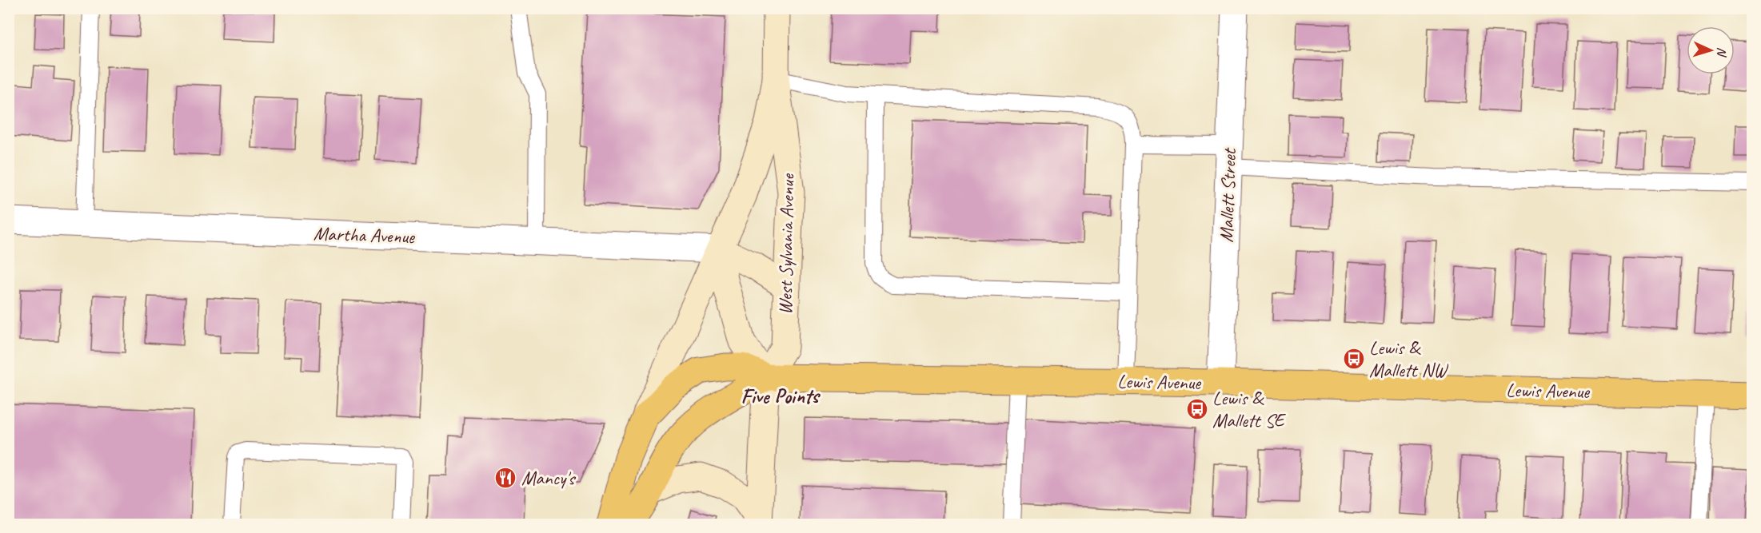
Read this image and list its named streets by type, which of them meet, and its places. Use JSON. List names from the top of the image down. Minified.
{"streets":{"main road":["West Sylvania Avenue","Lewis Avenue"],"street":["Mallett Street","Martha Avenue"]},"crossings":[["Mallett Street","Lewis Avenue"],["Martha Avenue","West Sylvania Avenue"],["West Sylvania Avenue","Lewis Avenue"]],"districts":["Five Points"],"places":{"bus stop":["Lewis & Mallett NW","Lewis & Mallett SE"],"restaurant":["Mancy's"]},"north":"right"}
